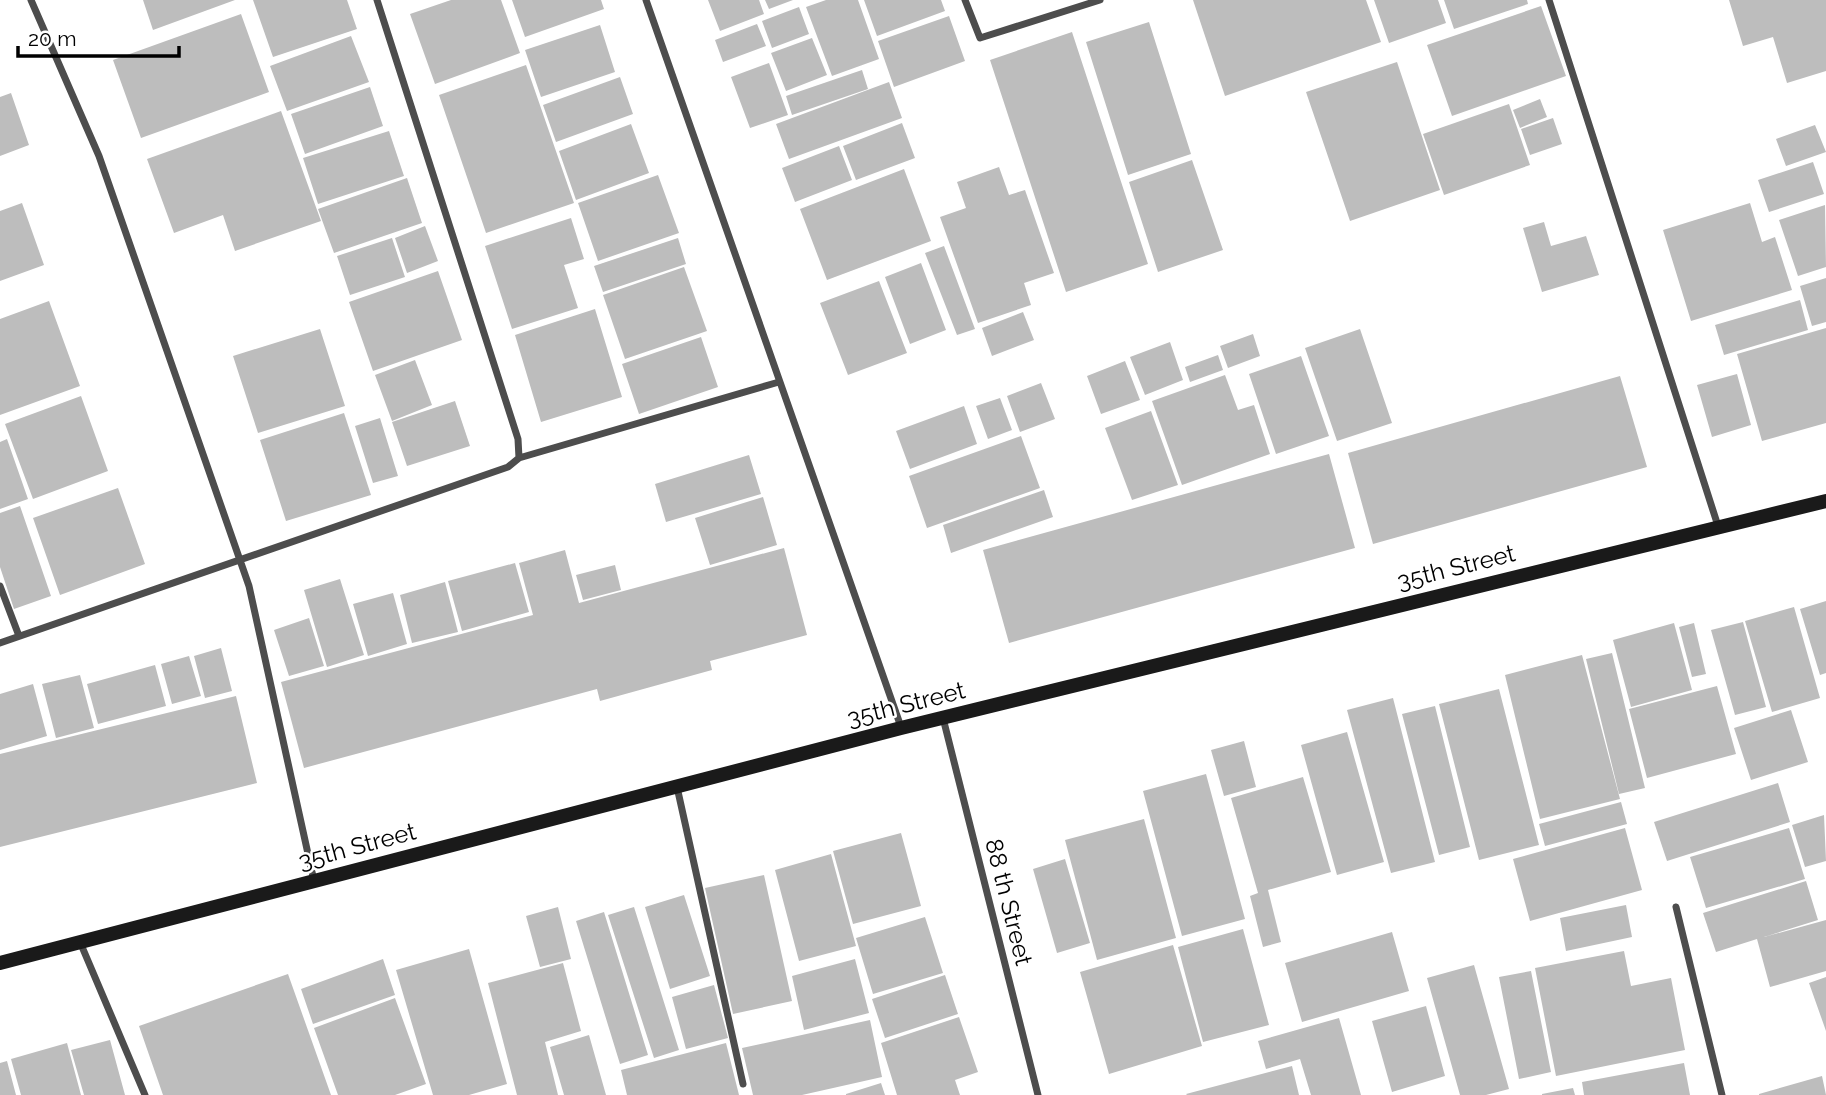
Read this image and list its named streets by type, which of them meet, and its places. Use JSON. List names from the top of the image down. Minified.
{"streets":{"main road":["35th Street"],"street":["88 th Street"]},"crossings":[["35th Street","88 th Street"]],"scale_bar":"20 m"}
